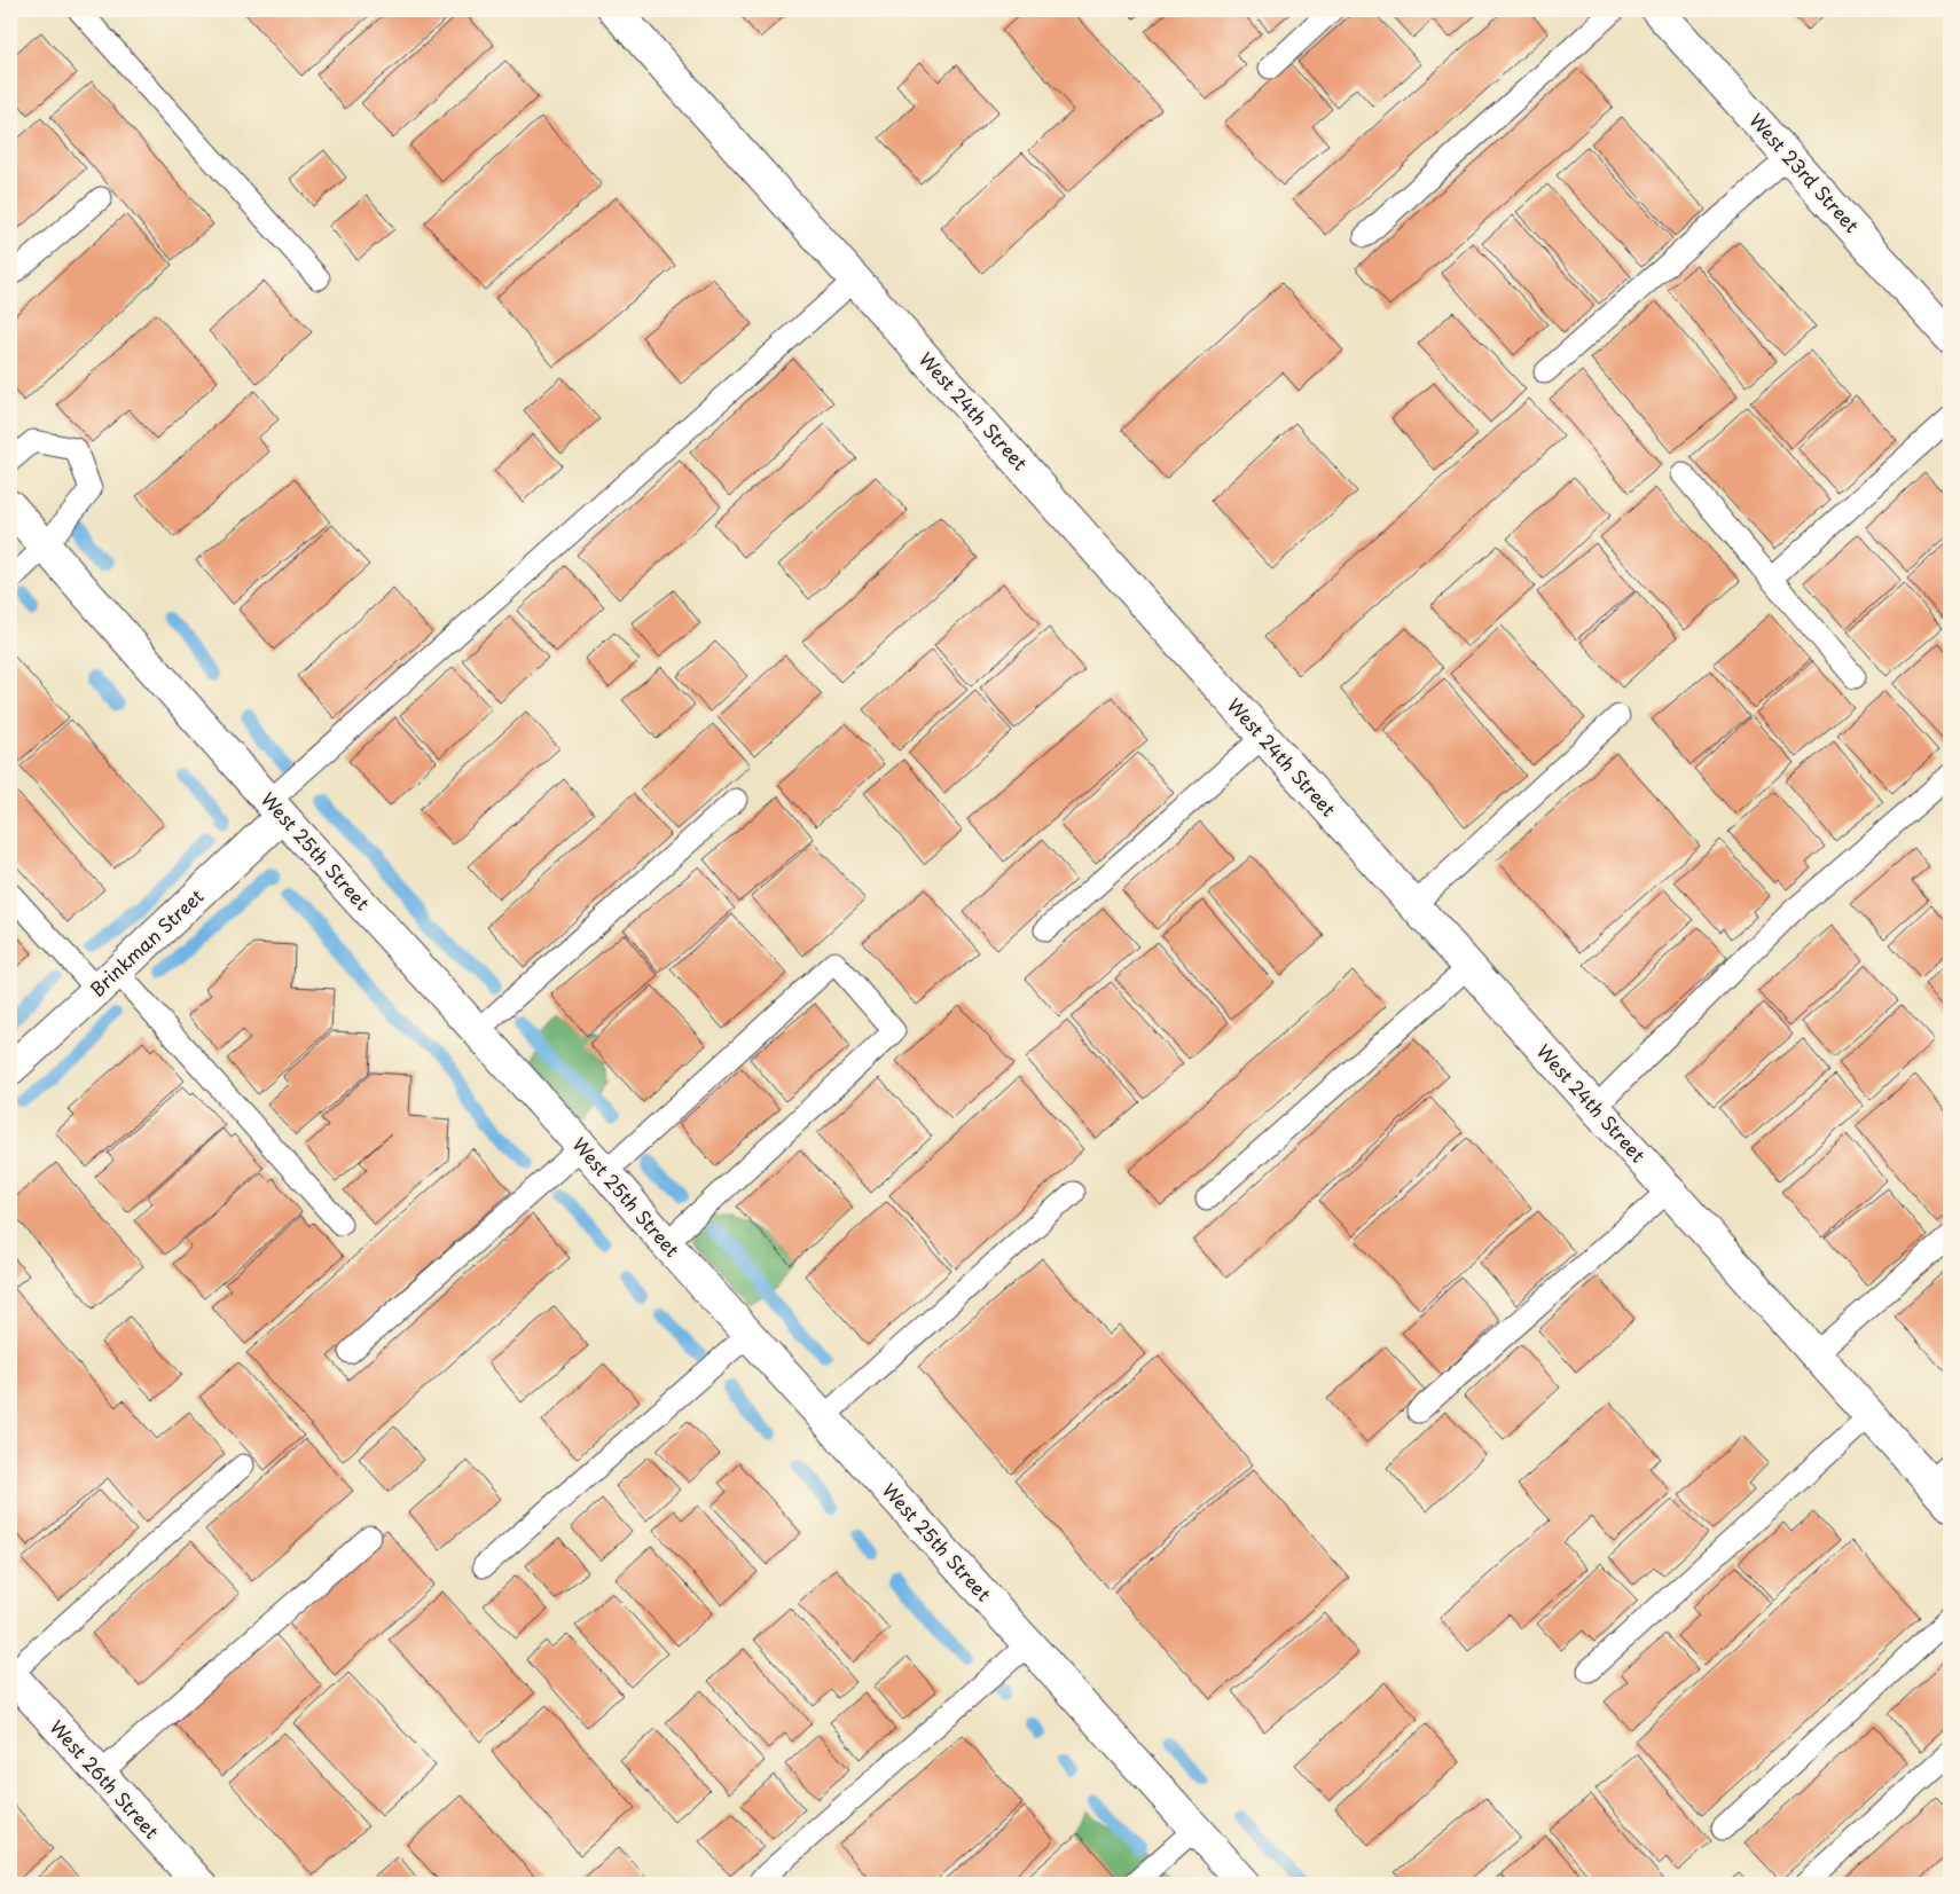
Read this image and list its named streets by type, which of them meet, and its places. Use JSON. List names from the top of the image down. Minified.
{"streets":{"street":["West 23rd Street","West 24th Street","West 25th Street","Brinkman Street","West 26th Street"]},"crossings":[["West 25th Street","Brinkman Street"]]}
